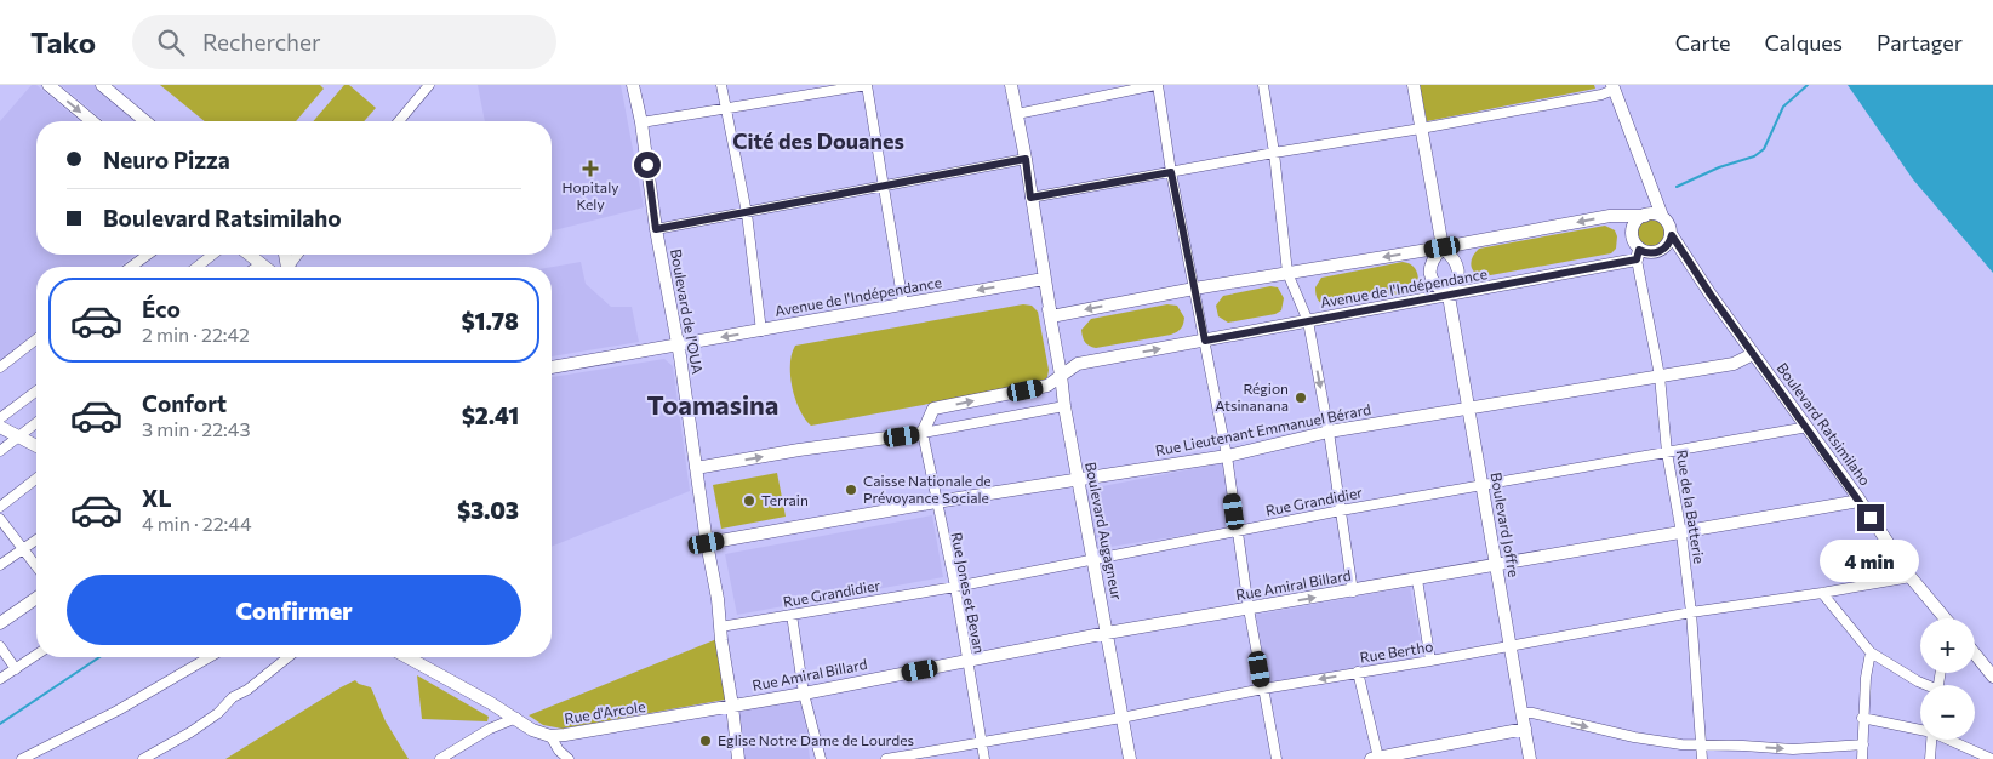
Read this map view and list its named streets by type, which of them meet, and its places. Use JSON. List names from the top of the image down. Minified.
{"streets":{"street":["Avenue de l'Indépendance","Boulevard de l'OUA","Boulevard Ratsimilaho","Rue Lieutenant Emmanuel Bérard","Rue Grandidier","Rue de la Batterie","Boulevard Joffre","Boulevard Augagneur","Rue Amiral Billard","Rue Jones et Bevan","Rue Bertho","Rue d'Arcole"]},"crossings":[["Avenue de l'Indépendance","Boulevard de l'OUA"],["Avenue de l'Indépendance","Boulevard Ratsimilaho"],["Avenue de l'Indépendance","Rue de la Batterie"],["Avenue de l'Indépendance","Boulevard Joffre"],["Avenue de l'Indépendance","Boulevard Augagneur"],["Avenue de l'Indépendance","Rue Jones et Bevan"],["Boulevard de l'OUA","Rue Lieutenant Emmanuel Bérard"],["Boulevard de l'OUA","Rue Grandidier"],["Boulevard de l'OUA","Rue Amiral Billard"],["Boulevard de l'OUA","Rue d'Arcole"],["Boulevard Ratsimilaho","Rue Lieutenant Emmanuel Bérard"],["Boulevard Ratsimilaho","Rue Grandidier"],["Boulevard Ratsimilaho","Rue de la Batterie"],["Boulevard Ratsimilaho","Rue Amiral Billard"],["Boulevard Ratsimilaho","Rue Bertho"],["Rue Lieutenant Emmanuel Bérard","Rue de la Batterie"],["Rue Lieutenant Emmanuel Bérard","Boulevard Joffre"],["Rue Lieutenant Emmanuel Bérard","Boulevard Augagneur"],["Rue Lieutenant Emmanuel Bérard","Rue Jones et Bevan"],["Rue Grandidier","Rue de la Batterie"],["Rue Grandidier","Boulevard Joffre"],["Rue Grandidier","Boulevard Augagneur"],["Rue Grandidier","Rue Jones et Bevan"],["Rue de la Batterie","Rue Amiral Billard"],["Rue de la Batterie","Rue Bertho"],["Boulevard Joffre","Rue Amiral Billard"],["Boulevard Joffre","Rue Bertho"],["Boulevard Augagneur","Rue Amiral Billard"],["Boulevard Augagneur","Rue Bertho"],["Rue Amiral Billard","Rue Jones et Bevan"],["Rue Amiral Billard","Rue d'Arcole"],["Rue Jones et Bevan","Rue Bertho"]],"districts":["Cité des Douanes","Toamasina"],"places":{"health":["Hopitaly Kely"],"other":["Région Atsinanana","Caisse Nationale de Prévoyance Sociale","Terrain","Eglise Notre Dame de Lourdes"]},"page":{"header":"Tako","search":"Rechercher","nav":["Carte","Calques","Partager"],"banner":["Neuro Pizza","Boulevard Ratsimilaho"],"list":[{"name":"Éco","note":"2 min · 22:42","value":"$1.78"},{"name":"Confort","note":"3 min · 22:43","value":"$2.41"},{"name":"XL","note":"4 min · 22:44","value":"$3.03"}],"bubble":"4 min","buttons":"Confirmer","map_buttons":["+","−"]}}
